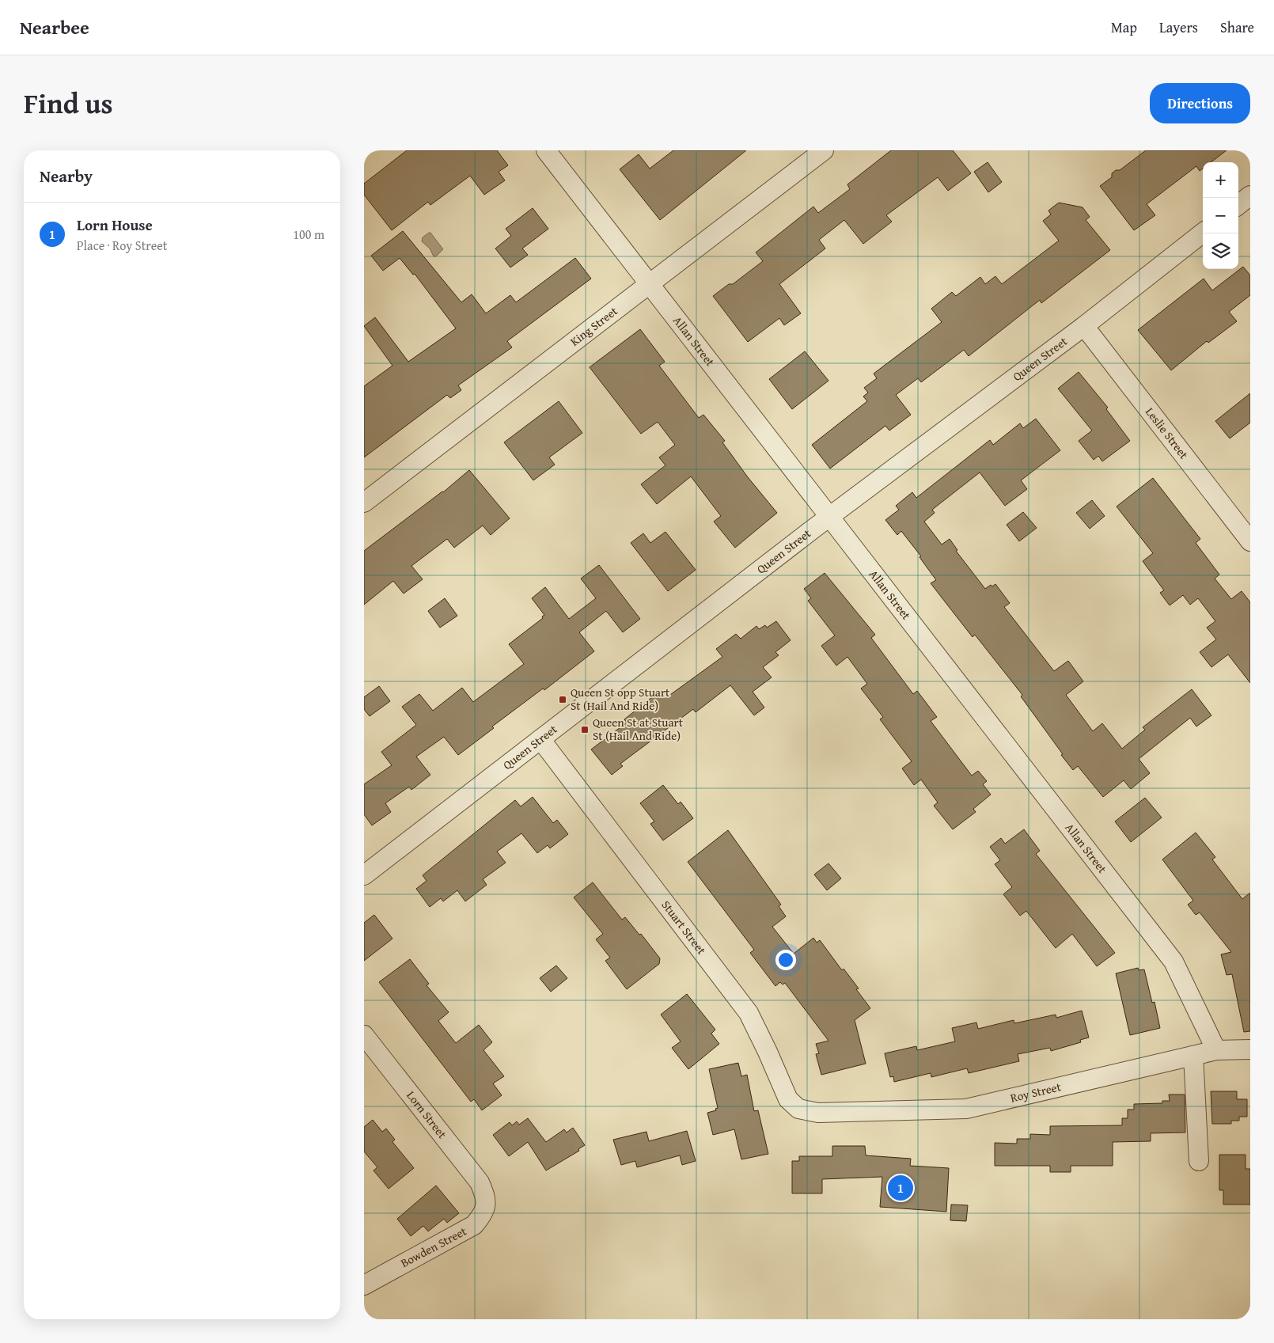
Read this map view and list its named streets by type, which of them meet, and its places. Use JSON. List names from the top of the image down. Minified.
{"streets":{"street":["King Street","Allan Street","Queen Street","Leslie Street","Stuart Street","Roy Street","Lorn Street","Bowden Street"]},"crossings":[["King Street","Allan Street"],["Allan Street","Queen Street"],["Allan Street","Roy Street"],["Queen Street","Leslie Street"],["Queen Street","Stuart Street"],["Stuart Street","Roy Street"],["Lorn Street","Bowden Street"]],"places":{"transit":["Queen St opp Stuart St (Hail And Ride)","Queen St at Stuart St (Hail And Ride)"]},"page":{"header":"Nearbee","nav":["Map","Layers","Share"],"title":"Find us","buttons":"Directions","heading":"Nearby","map_buttons":["+","−"],"list":[{"mark":"1","name":"Lorn House","note":"Place · Roy Street","value":"100 m"}],"pins":"1"}}
